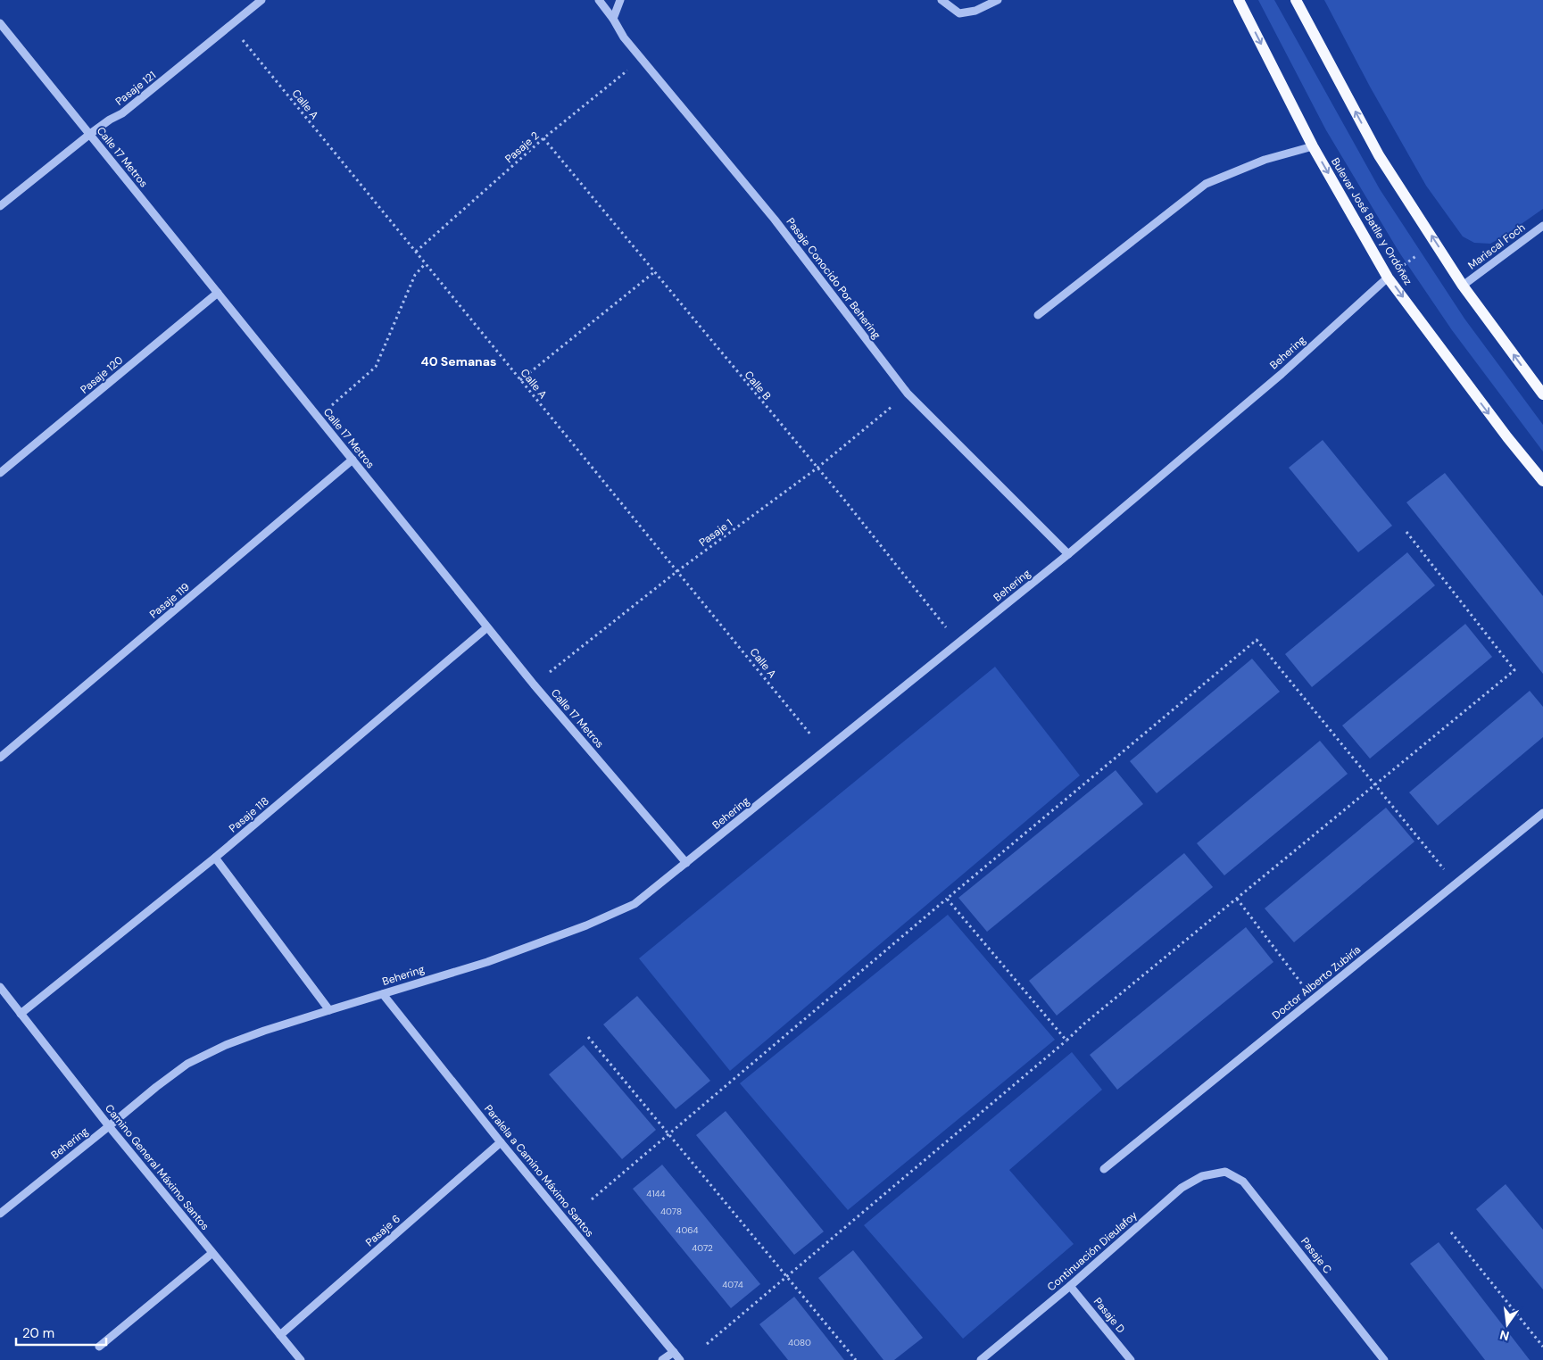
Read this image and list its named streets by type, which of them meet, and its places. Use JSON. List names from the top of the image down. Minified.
{"streets":{"main road":["Bulevar José Batlle y Ordóñez"],"street":["Pasaje 121","Calle 17 Metros","Mariscal Foch","Pasaje Conocido Por Behering","Behering","Pasaje 120","Pasaje 119","Pasaje 118","Doctor Alberto Zubiría","Camino General Máximo Santos","Paralela a Camino Máximo Santos","Pasaje 6","Continuación Dieulafoy","Pasaje C","Pasaje D"],"path":["Calle A","Pasaje 2","Calle B","Pasaje 1"]},"crossings":[["Pasaje 121","Calle A"],["Pasaje 121","Calle 17 Metros"],["Calle A","Pasaje 2"],["Calle A","Behering"],["Calle A","Pasaje 1"],["Pasaje 2","Pasaje Conocido Por Behering"],["Pasaje 2","Calle B"],["Calle 17 Metros","Behering"],["Calle 17 Metros","Pasaje 120"],["Calle 17 Metros","Pasaje 1"],["Calle 17 Metros","Pasaje 119"],["Calle 17 Metros","Pasaje 118"],["Bulevar José Batlle y Ordóñez","Behering"],["Pasaje Conocido Por Behering","Behering"],["Pasaje Conocido Por Behering","Pasaje 1"],["Behering","Calle B"],["Behering","Camino General Máximo Santos"],["Behering","Paralela a Camino Máximo Santos"],["Calle B","Pasaje 1"],["Pasaje 118","Camino General Máximo Santos"],["Camino General Máximo Santos","Pasaje 6"],["Paralela a Camino Máximo Santos","Pasaje 6"],["Continuación Dieulafoy","Pasaje C"],["Continuación Dieulafoy","Pasaje D"]],"districts":["40 Semanas"],"house_numbers":["4144","4078","4064","4072","4074","4080"],"scale_bar":"20 m","north":"bottom"}
